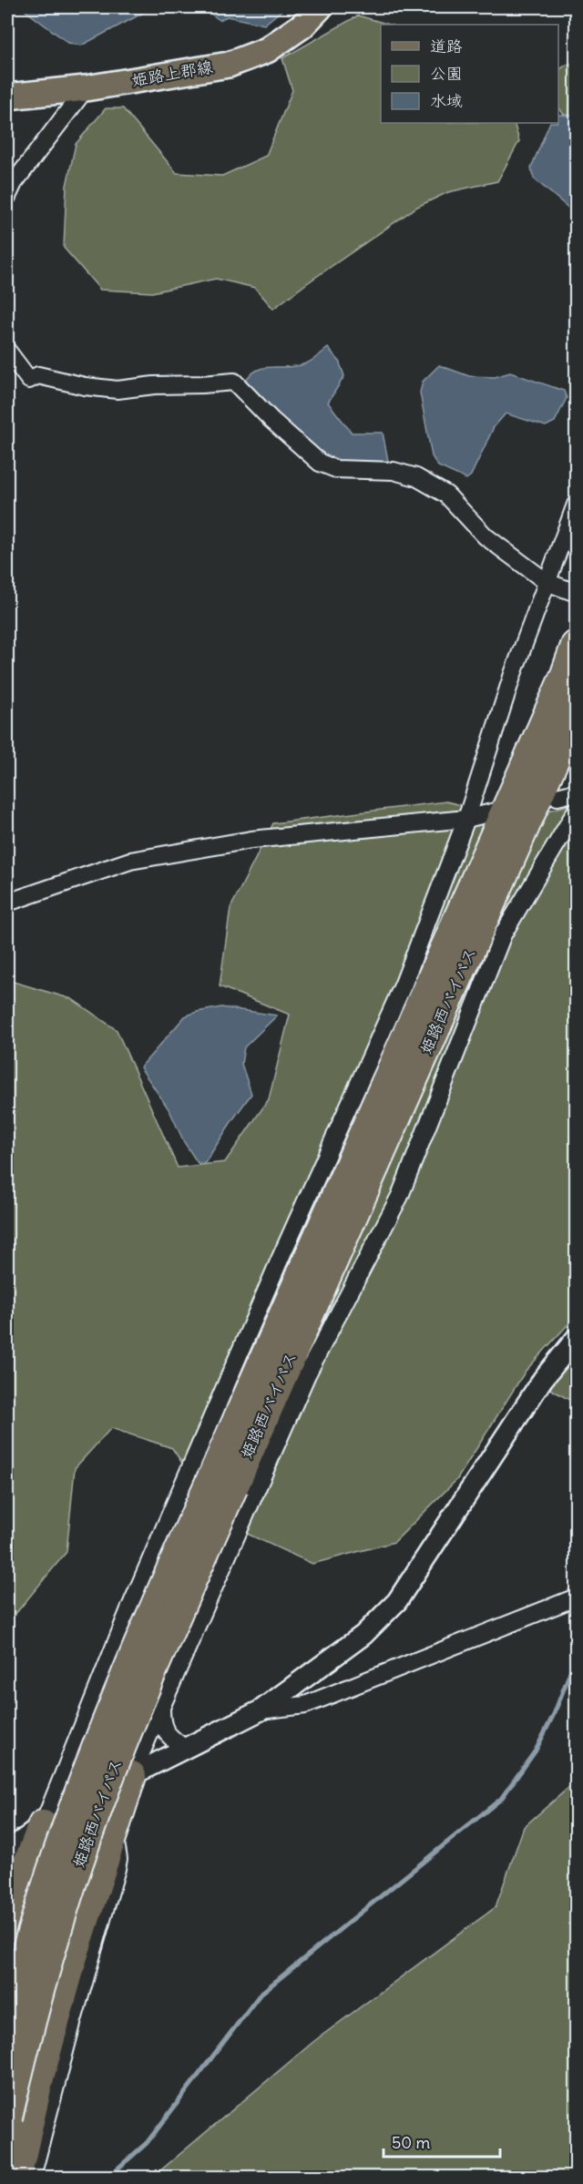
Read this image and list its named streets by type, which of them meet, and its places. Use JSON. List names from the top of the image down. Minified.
{"streets":{"highway":["姫路西バイパス"],"main road":["姫路上郡線"]},"legend":["道路","公園","水域"],"scale_bar":"50 m"}
